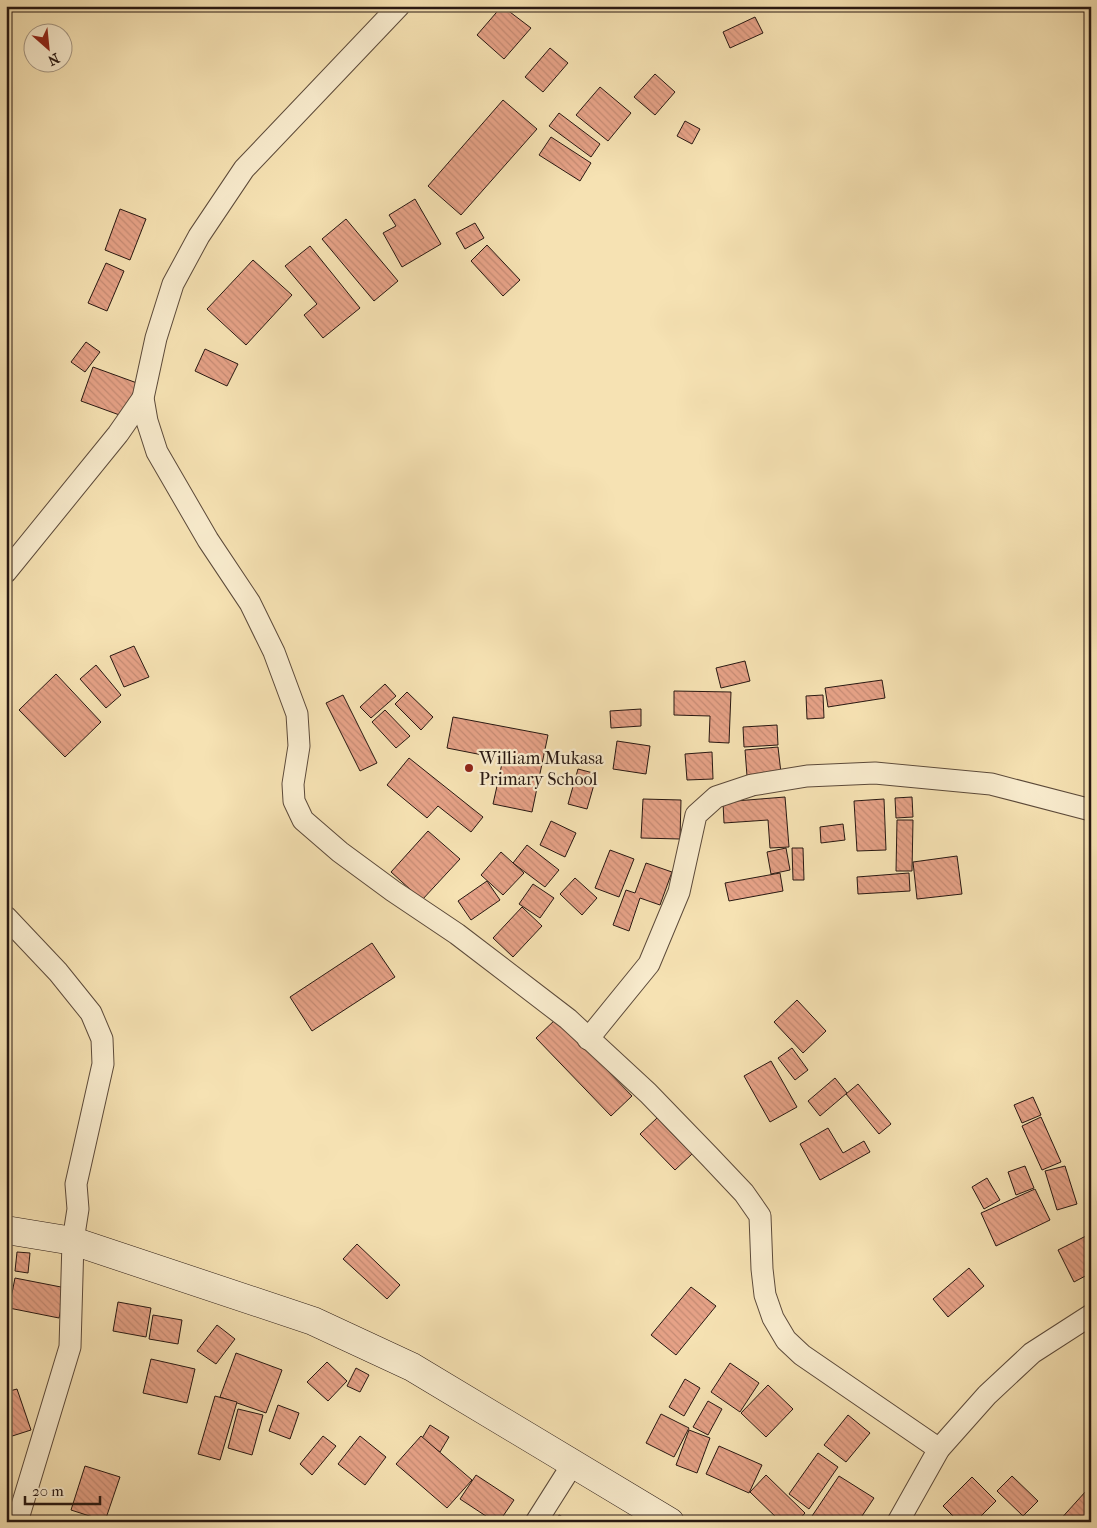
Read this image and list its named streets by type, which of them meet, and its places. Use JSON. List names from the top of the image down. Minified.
{"places":["William Mukasa Primary School"],"scale_bar":"20 m","north":"bottom right"}
